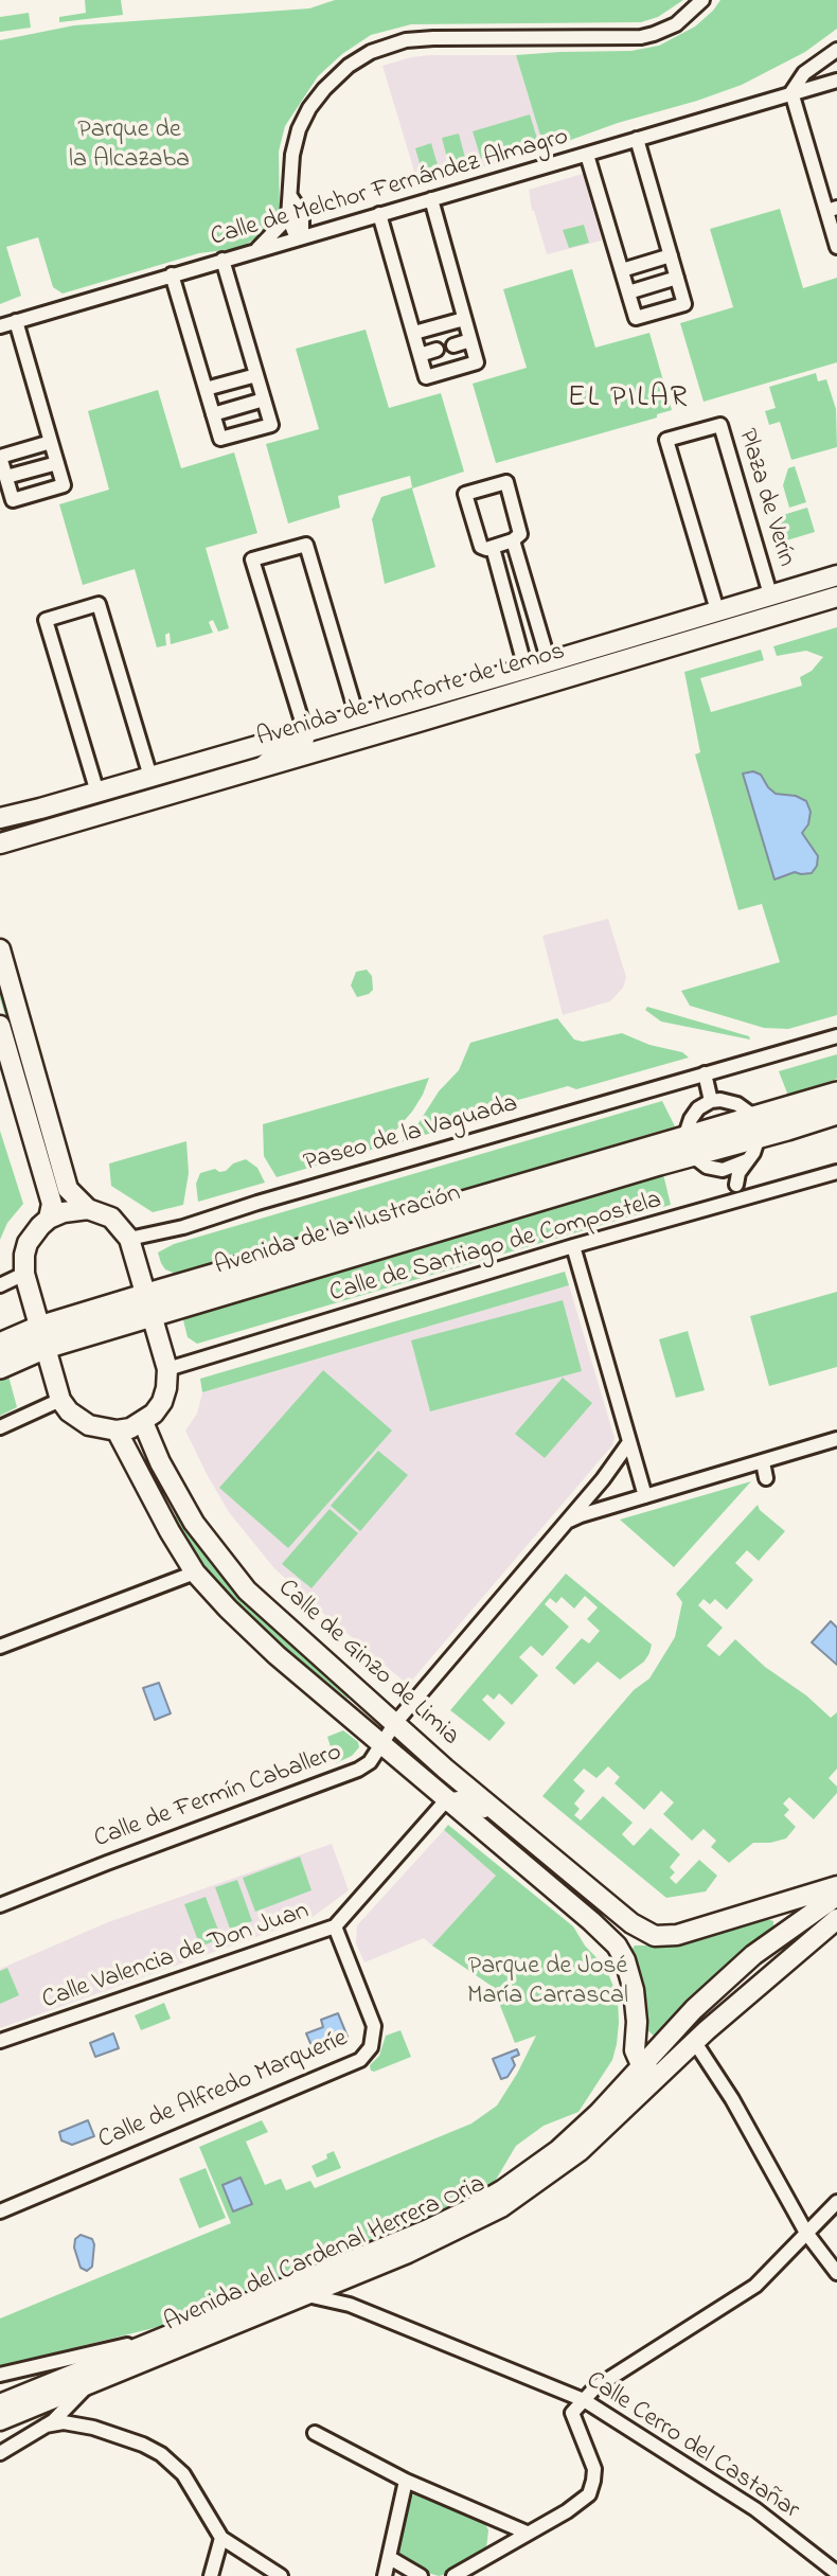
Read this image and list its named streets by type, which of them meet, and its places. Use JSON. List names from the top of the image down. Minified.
{"streets":{"highway":["Avenida de la Ilustración"],"main road":["Avenida de Monforte de Lemos","Calle de Ginzo de Limia","Avenida del Cardenal Herrera Oria"],"street":["Calle de Melchor Fernández Almagro","Plaza de Verín","Paseo de la Vaguada","Calle de Santiago de Compostela","Calle de Fermín Caballero","Calle Valencia de Don Juan","Calle de Alfredo Marqueríe","Calle Cerro del Castañar"]},"crossings":[["Plaza de Verín","Avenida de Monforte de Lemos"],["Paseo de la Vaguada","Avenida de la Ilustración"],["Avenida de la Ilustración","Calle de Santiago de Compostela"],["Avenida de la Ilustración","Calle de Ginzo de Limia"],["Calle de Santiago de Compostela","Calle de Ginzo de Limia"],["Calle de Ginzo de Limia","Calle de Fermín Caballero"],["Calle de Ginzo de Limia","Calle Valencia de Don Juan"],["Calle de Ginzo de Limia","Avenida del Cardenal Herrera Oria"],["Calle Valencia de Don Juan","Calle de Alfredo Marqueríe"],["Avenida del Cardenal Herrera Oria","Calle Cerro del Castañar"]],"districts":["EL PILAR"],"parks":["Parque de la Alcazaba","Parque de José María Carrascal"]}
